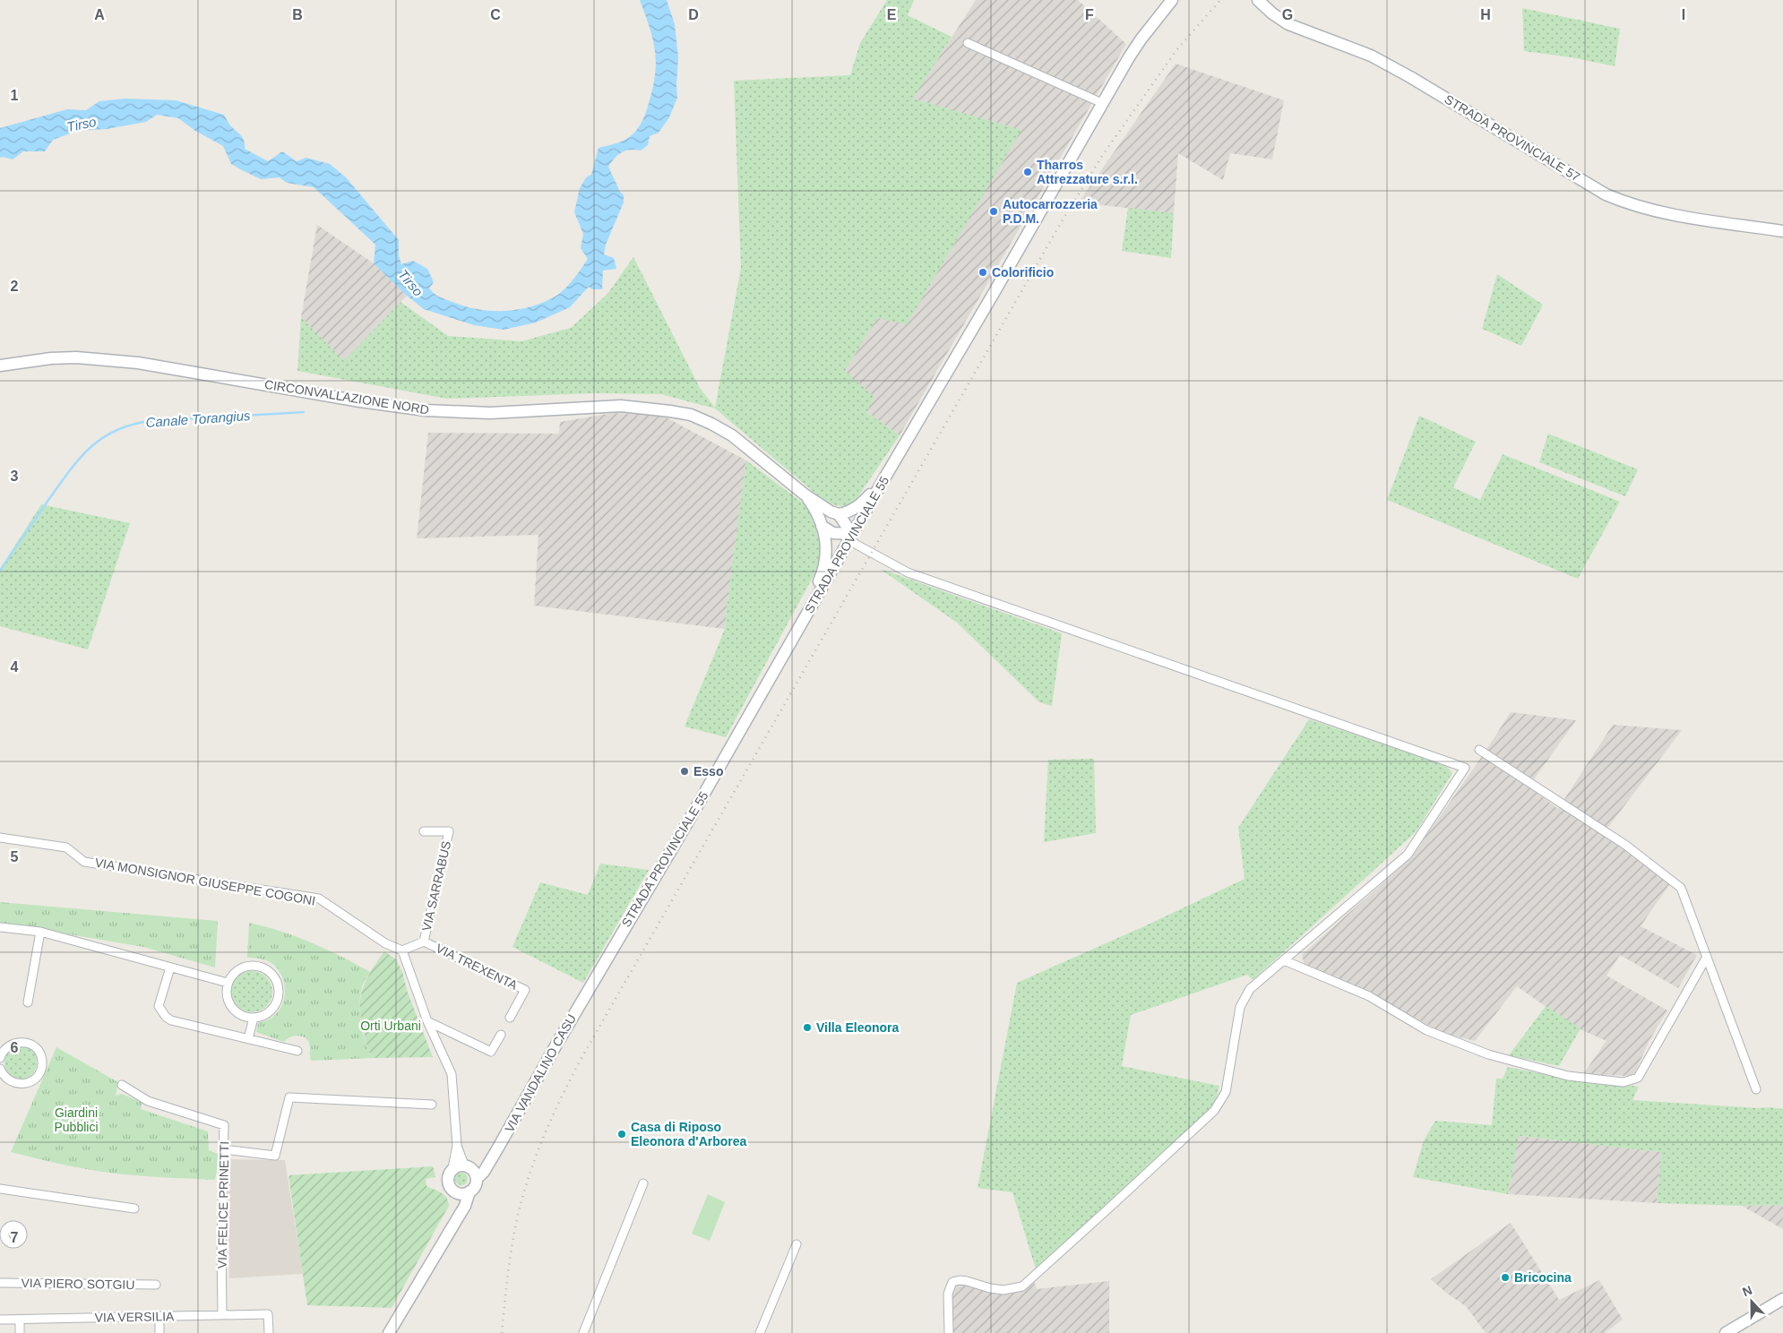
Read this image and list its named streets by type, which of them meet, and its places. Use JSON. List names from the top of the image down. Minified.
{"streets":{"main road":["STRADA PROVINCIALE 57","CIRCONVALLAZIONE NORD","STRADA PROVINCIALE 55","VIA VANDALINO CASU"],"street":["VIA MONSIGNOR GIUSEPPE COGONI","VIA SARRABUS","VIA TREXENTA","VIA FELICE PRINETTI","VIA PIERO SOTGIU","VIA VERSILIA"]},"crossings":[["CIRCONVALLAZIONE NORD","STRADA PROVINCIALE 55"],["STRADA PROVINCIALE 55","VIA VANDALINO CASU"],["VIA MONSIGNOR GIUSEPPE COGONI","VIA SARRABUS"],["VIA SARRABUS","VIA TREXENTA"],["VIA FELICE PRINETTI","VIA VERSILIA"]],"water":["Tirso","Canale Torangius"],"parks":["Orti Urbani","Giardini Pubblici"],"places":["Tharros Attrezzature s.r.l.","Autocarrozzeria P.D.M.","Colorificio","Esso","Villa Eleonora","Casa di Riposo Eleonora d'Arborea","Bricocina"],"north":"top","grid":{"columns":["A","B","C","D","E","F","G","H","I"],"rows":["1","2","3","4","5","6","7"]}}
